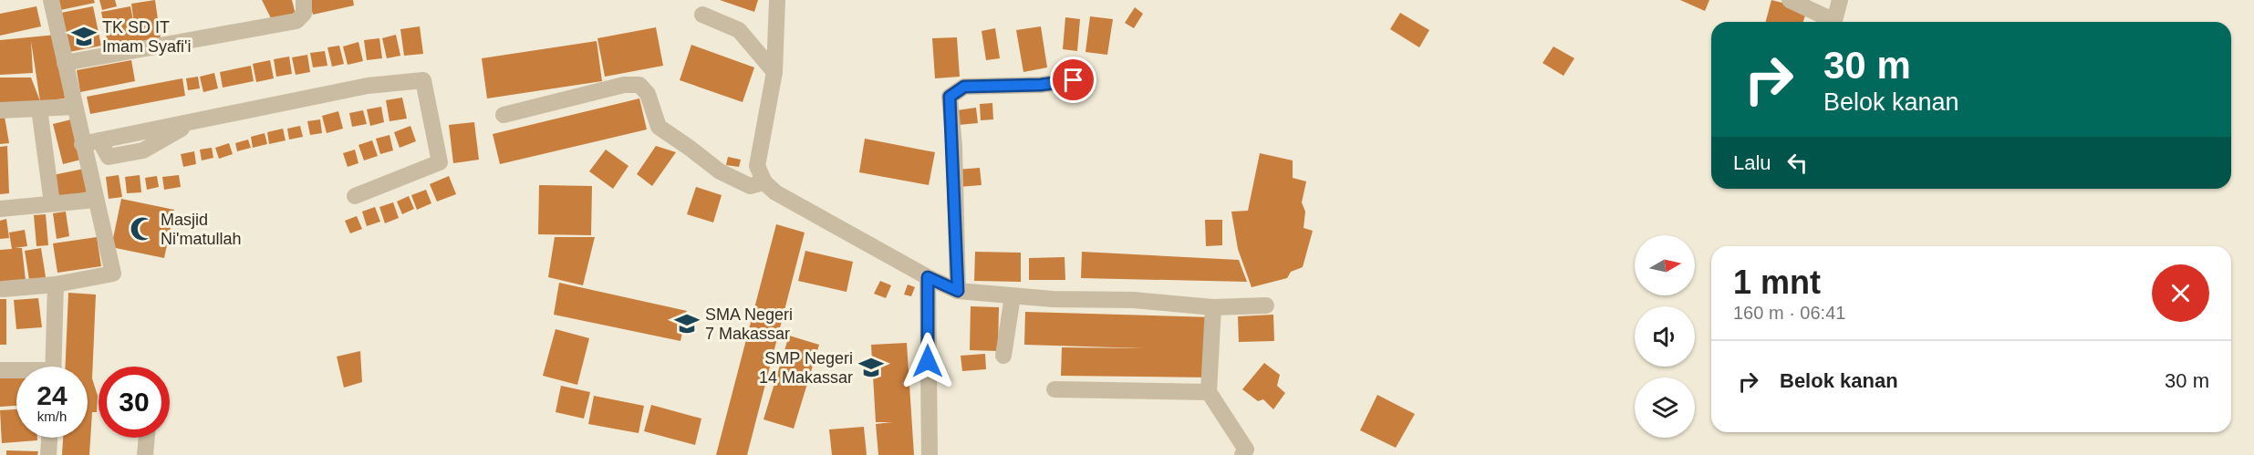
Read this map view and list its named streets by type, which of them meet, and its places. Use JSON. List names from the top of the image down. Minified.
{"places":{"school or university":["TK SD IT Imam Syafi'i","SMA Negeri 7 Makassar","SMP Negeri 14 Makassar"],"mosque":["Masjid Ni'matullah"]},"north":"right","page":{"turn":["30 m","Belok kanan"],"then":"Lalu","heading":["1 mnt","160 m · 06:41"],"list":[{"name":"Belok kanan","value":"30 m"}],"speed":"24 km/h","limit":"30"}}
